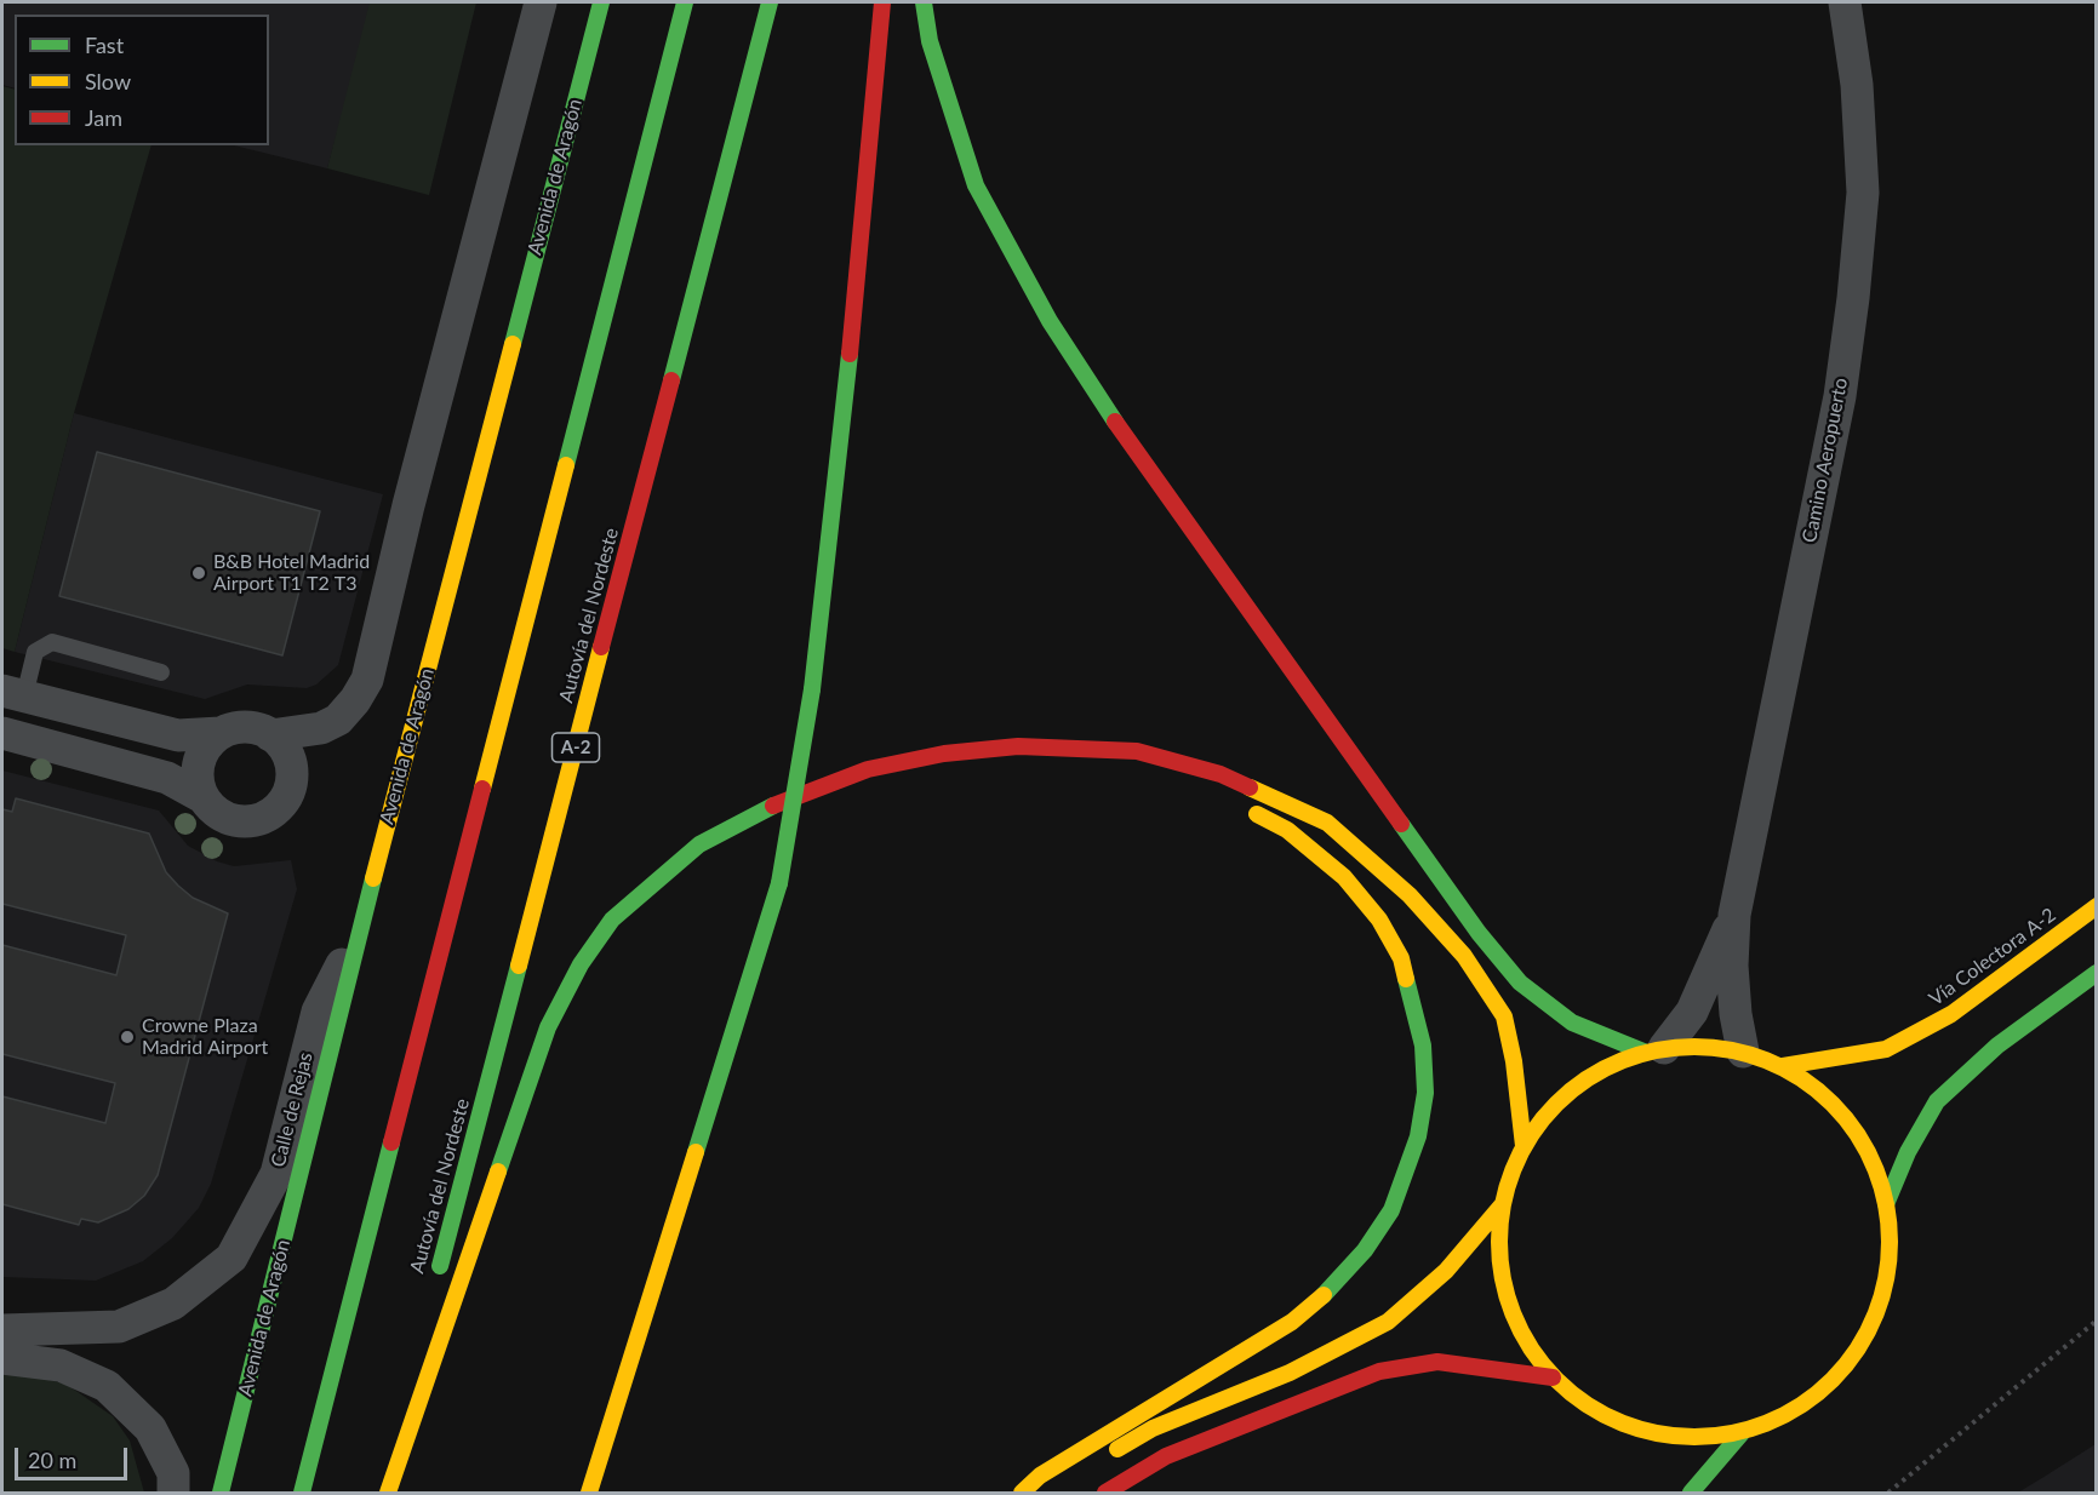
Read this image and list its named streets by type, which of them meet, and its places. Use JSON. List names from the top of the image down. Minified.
{"streets":{"main road":["Avenida de Aragón","Autovía del Nordeste","A-2","Vía Colectora A-2"],"street":["Camino Aeropuerto","Calle de Rejas"]},"crossings":[["Avenida de Aragón","Calle de Rejas"]],"places":["B&B Hotel Madrid Airport T1 T2 T3","Crowne Plaza Madrid Airport"],"legend":["Fast","Slow","Jam"],"scale_bar":"20 m"}
